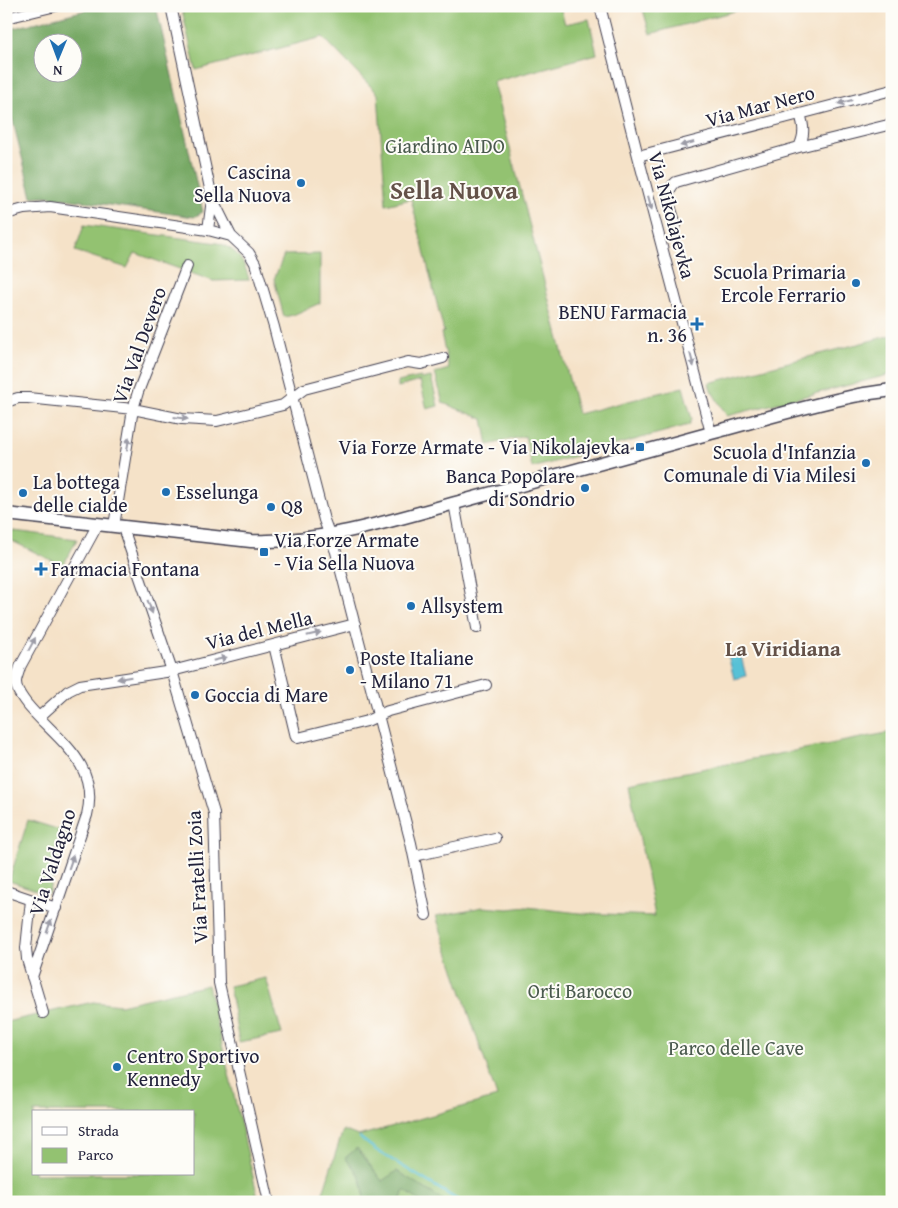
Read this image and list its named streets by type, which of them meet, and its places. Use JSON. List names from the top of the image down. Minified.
{"streets":{"street":["Via Mar Nero","Via Nikolajevka","Via Val Devero","Via del Mella","Via Valdagno","Via Fratelli Zoia"]},"crossings":[["Via Mar Nero","Via Nikolajevka"],["Via Val Devero","Via Fratelli Zoia"],["Via del Mella","Via Valdagno"],["Via del Mella","Via Fratelli Zoia"]],"one_way":["Via Nikolajevka","Via Val Devero","Via Valdagno"],"districts":["Sella Nuova","La Viridiana"],"parks":["Giardino AIDO","Orti Barocco","Parco delle Cave"],"places":{"other":["Cascina Sella Nuova","Scuola Primaria Ercole Ferrario","Scuola d'Infanzia Comunale di Via Milesi","Banca Popolare di Sondrio","Esselunga","La bottega delle cialde","Q8","Allsystem","Poste Italiane - Milano 71","Goccia di Mare","Centro Sportivo Kennedy"],"health":["BENU Farmacia n. 36","Farmacia Fontana"],"transit":["Via Forze Armate - Via Nikolajevka","Via Forze Armate - Via Sella Nuova"]},"legend":["Strada","Parco"],"north":"bottom"}
